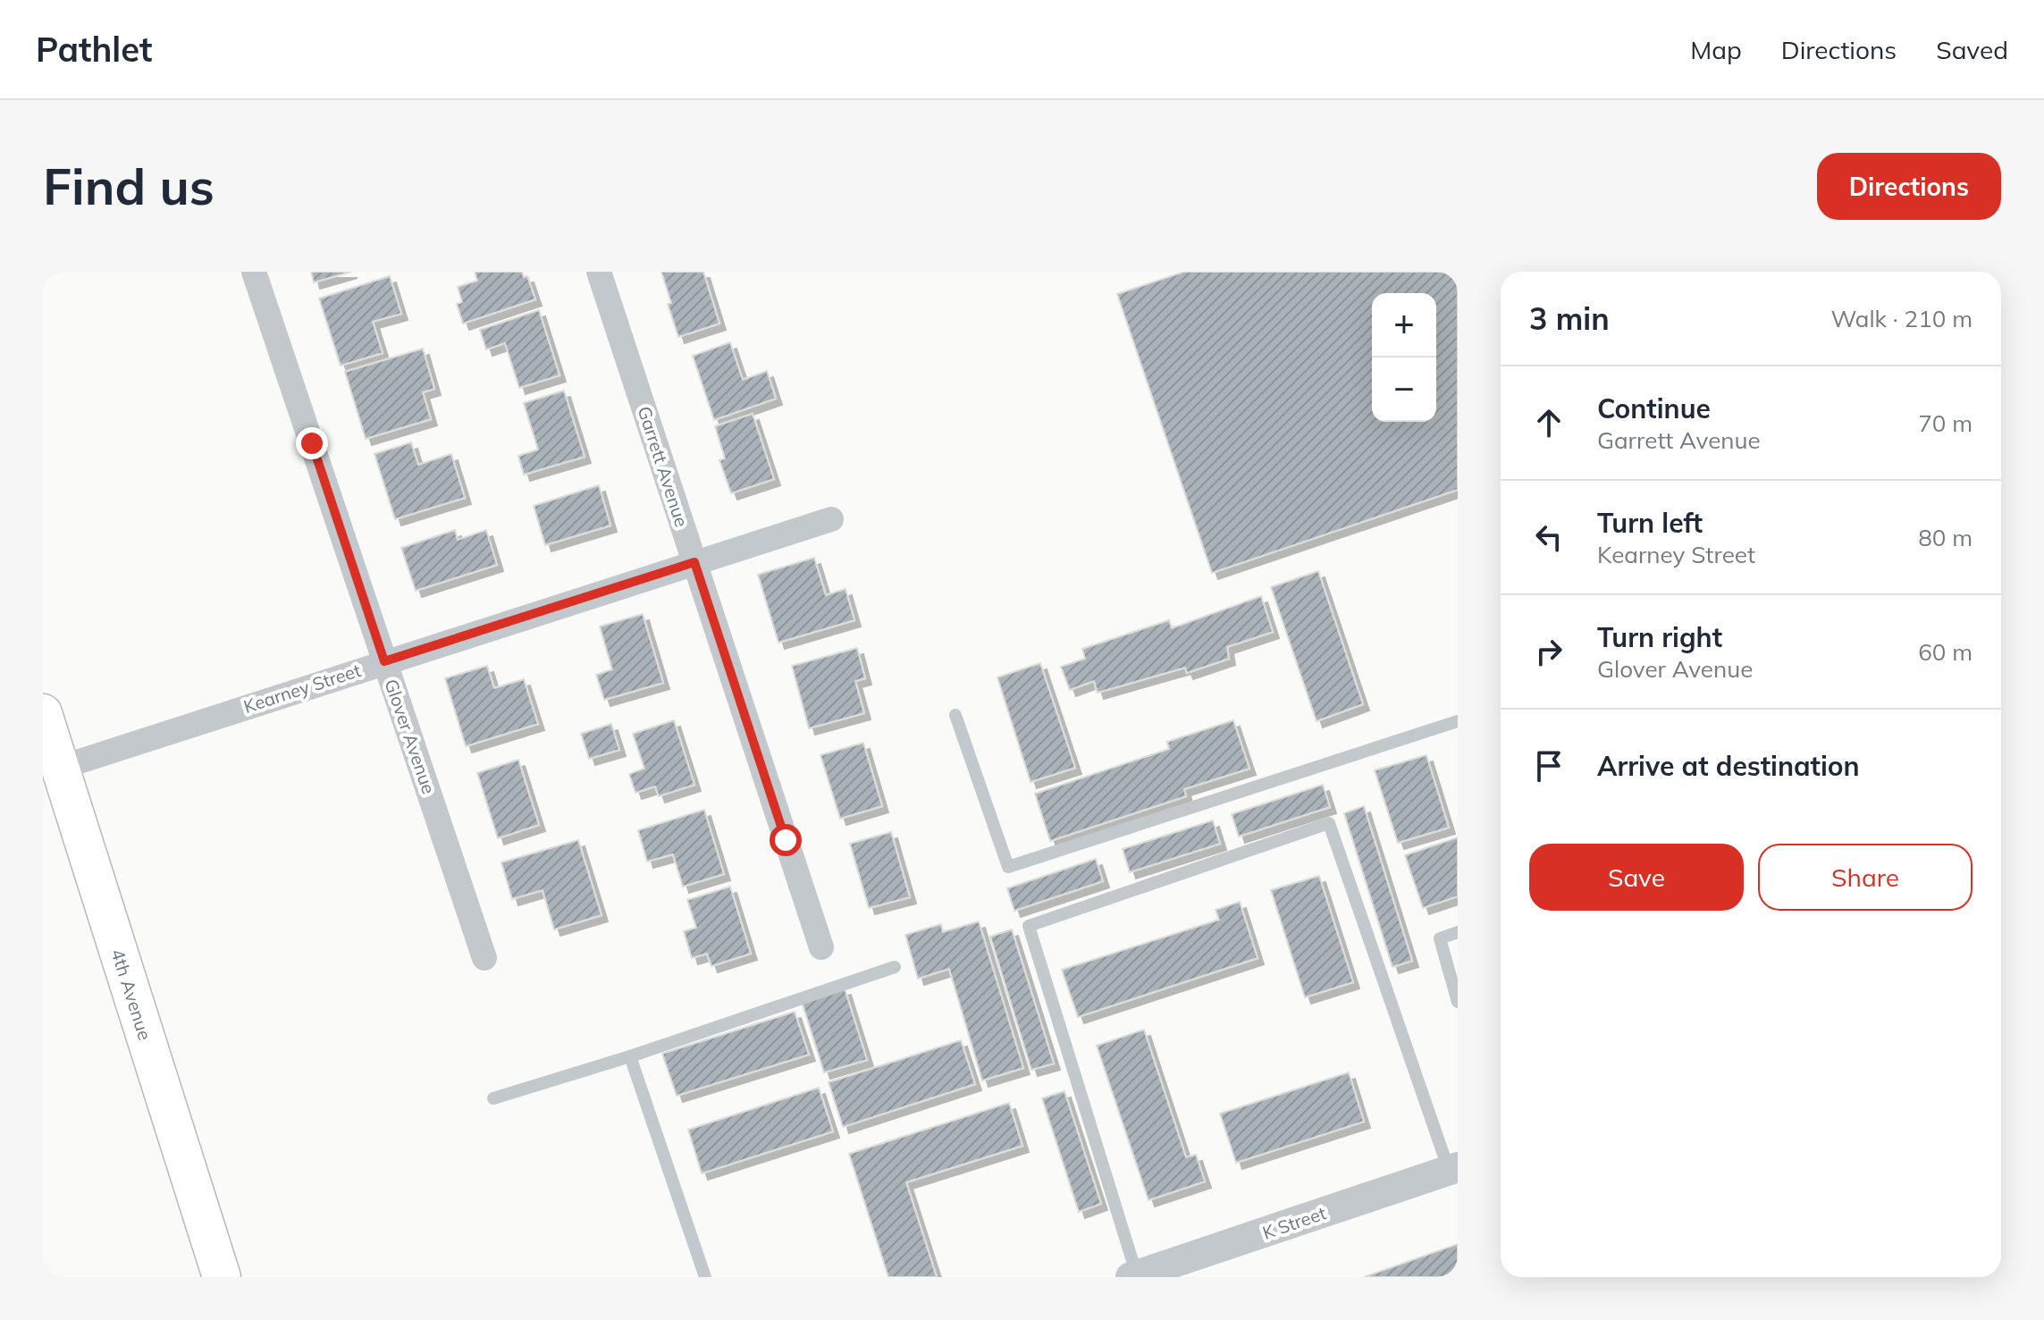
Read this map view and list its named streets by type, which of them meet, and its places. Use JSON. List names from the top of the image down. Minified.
{"streets":{"main road":["4th Avenue"],"street":["Garrett Avenue","Kearney Street","Glover Avenue","K Street"]},"crossings":[["Garrett Avenue","Kearney Street"],["Kearney Street","Glover Avenue"],["Kearney Street","4th Avenue"]],"page":{"header":"Pathlet","nav":["Map","Directions","Saved"],"buttons":["Directions",["Save","Share"]],"title":"Find us","heading":["3 min","Walk · 210 m"],"map_buttons":["+","−"],"list":[["Continue","Garrett Avenue","70 m"],["Turn left","Kearney Street","80 m"],["Turn right","Glover Avenue","60 m"],"Arrive at destination"]}}
